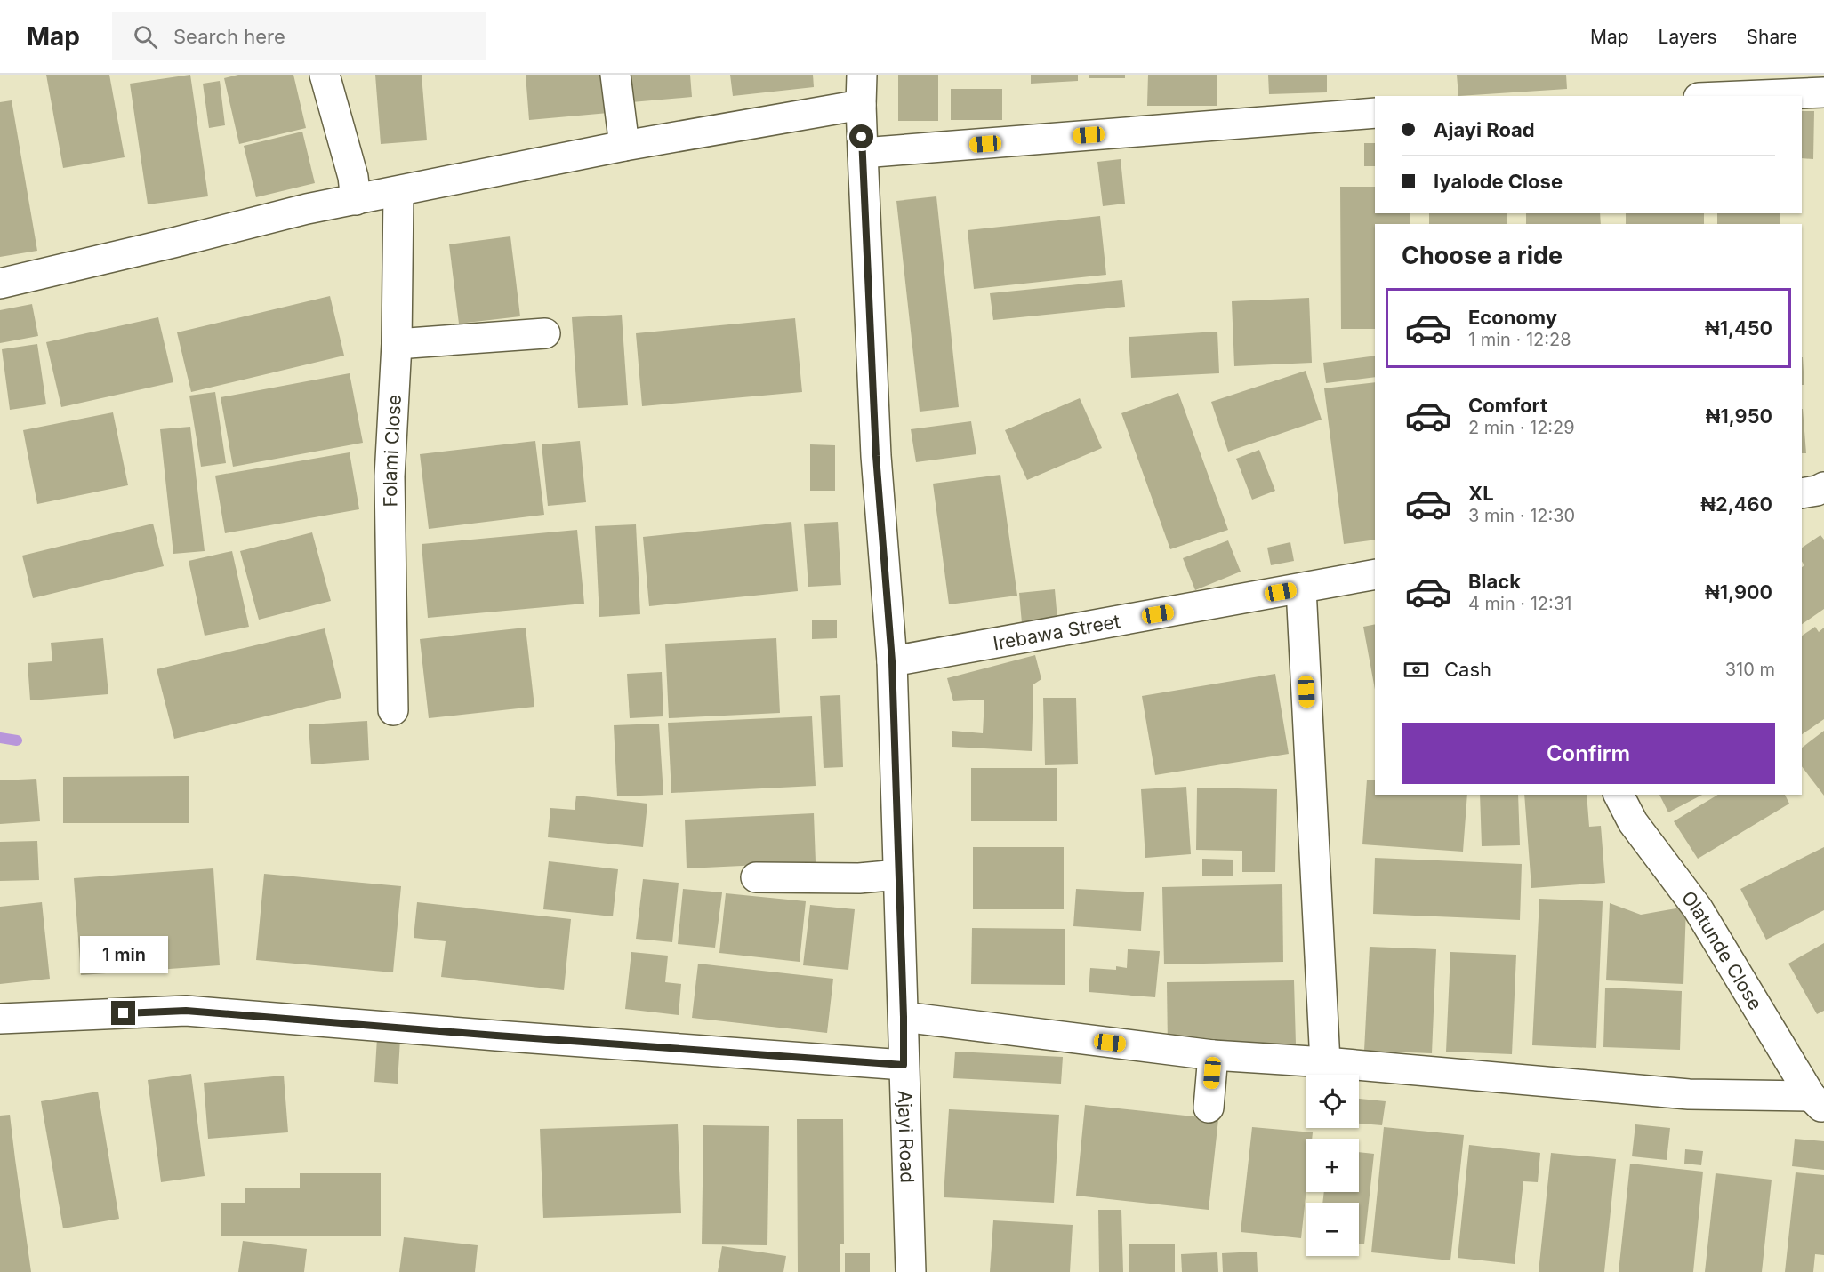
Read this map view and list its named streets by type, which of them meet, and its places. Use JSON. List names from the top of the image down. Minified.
{"streets":{"street":["Folami Close","Irebawa Street","Olatunde Close","Ajayi Road"]},"crossings":[["Irebawa Street","Ajayi Road"]],"page":{"header":"Map","search":"Search here","nav":["Map","Layers","Share"],"banner":["Ajayi Road","Iyalode Close"],"heading":"Choose a ride","list":[{"name":"Economy","note":"1 min · 12:28","value":"₦1,450"},{"name":"Comfort","note":"2 min · 12:29","value":"₦1,950"},{"name":"XL","note":"3 min · 12:30","value":"₦2,460"},{"name":"Black","note":"4 min · 12:31","value":"₦1,900"}],"pay":["Cash","310 m"],"buttons":"Confirm","bubble":"1 min","map_buttons":["+","−"]}}
